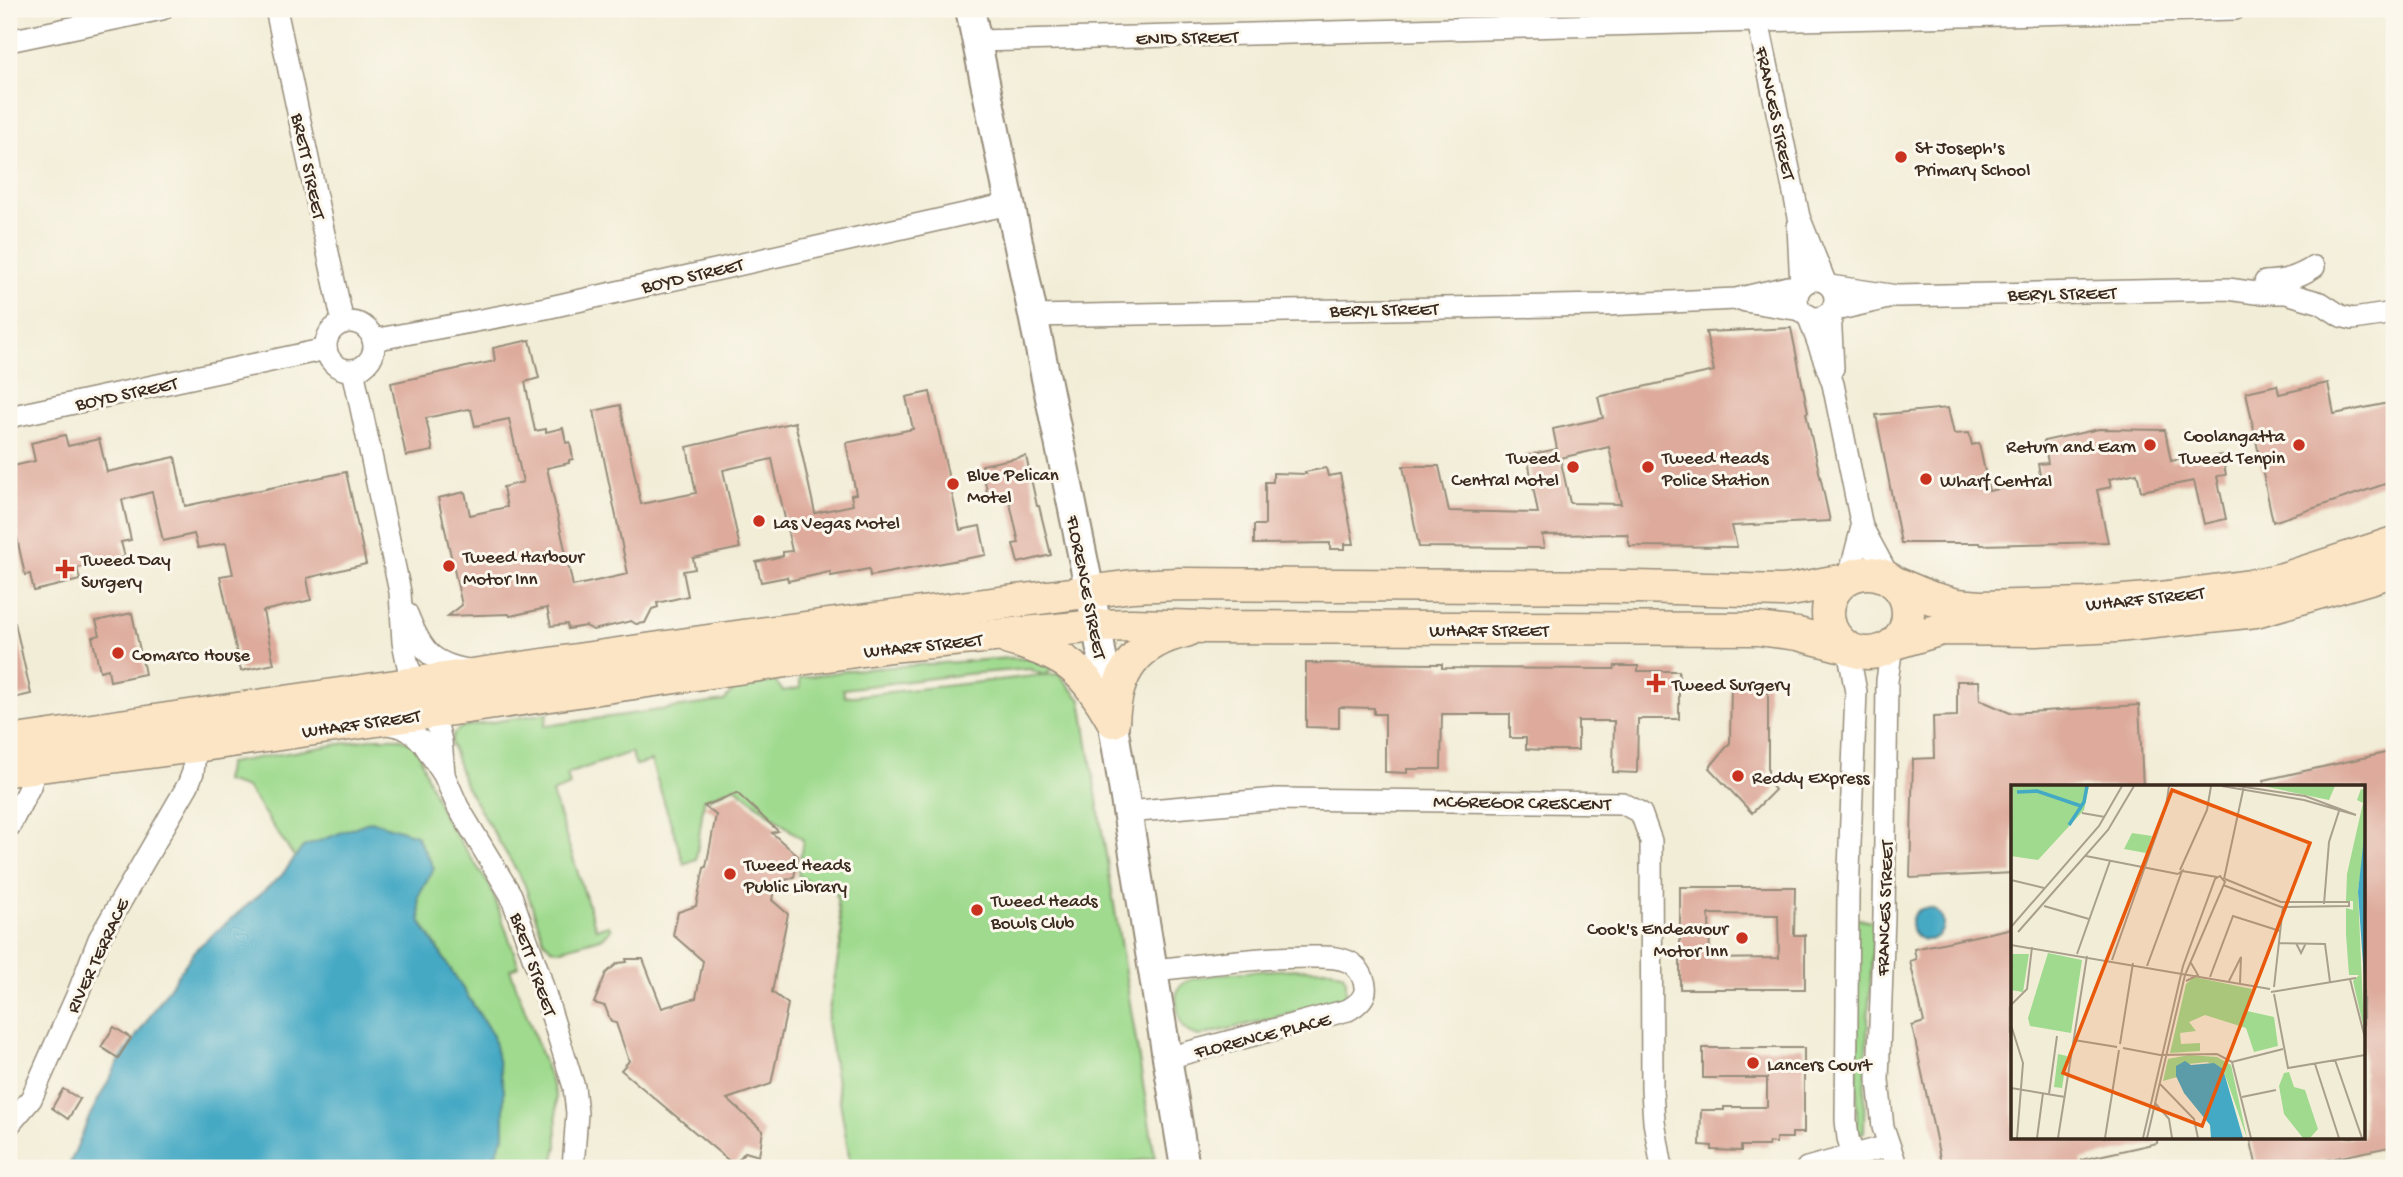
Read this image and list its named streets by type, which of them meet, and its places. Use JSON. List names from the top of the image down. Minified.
{"streets":{"main road":["WHARF STREET"],"street":["ENID STREET","FRANCES STREET","BRETT STREET","BOYD STREET","BERYL STREET","FLORENCE STREET","MCGREGOR CRESCENT","RIVER TERRACE","FLORENCE PLACE"]},"crossings":[["ENID STREET","FRANCES STREET"],["ENID STREET","FLORENCE STREET"],["FRANCES STREET","BERYL STREET"],["FRANCES STREET","WHARF STREET"],["BRETT STREET","BOYD STREET"],["BRETT STREET","WHARF STREET"],["BOYD STREET","FLORENCE STREET"],["BERYL STREET","FLORENCE STREET"],["FLORENCE STREET","WHARF STREET"],["FLORENCE STREET","MCGREGOR CRESCENT"],["FLORENCE STREET","FLORENCE PLACE"],["WHARF STREET","RIVER TERRACE"]],"places":{"other":["St Joseph's Primary School","Return and Earn","Coolangatta Tweed Tenpin","Tweed Central Motel","Tweed Heads Police Station","Wharf Central","Blue Pelican Motel","Las Vegas Motel","Tweed Harbour Motor Inn","Comarco House","Reddy Express","Tweed Heads Public Library","Tweed Heads Bowls Club","Cook's Endeavour Motor Inn","Lancers Court"],"health":["Tweed Day Surgery","Tweed Surgery"]}}
